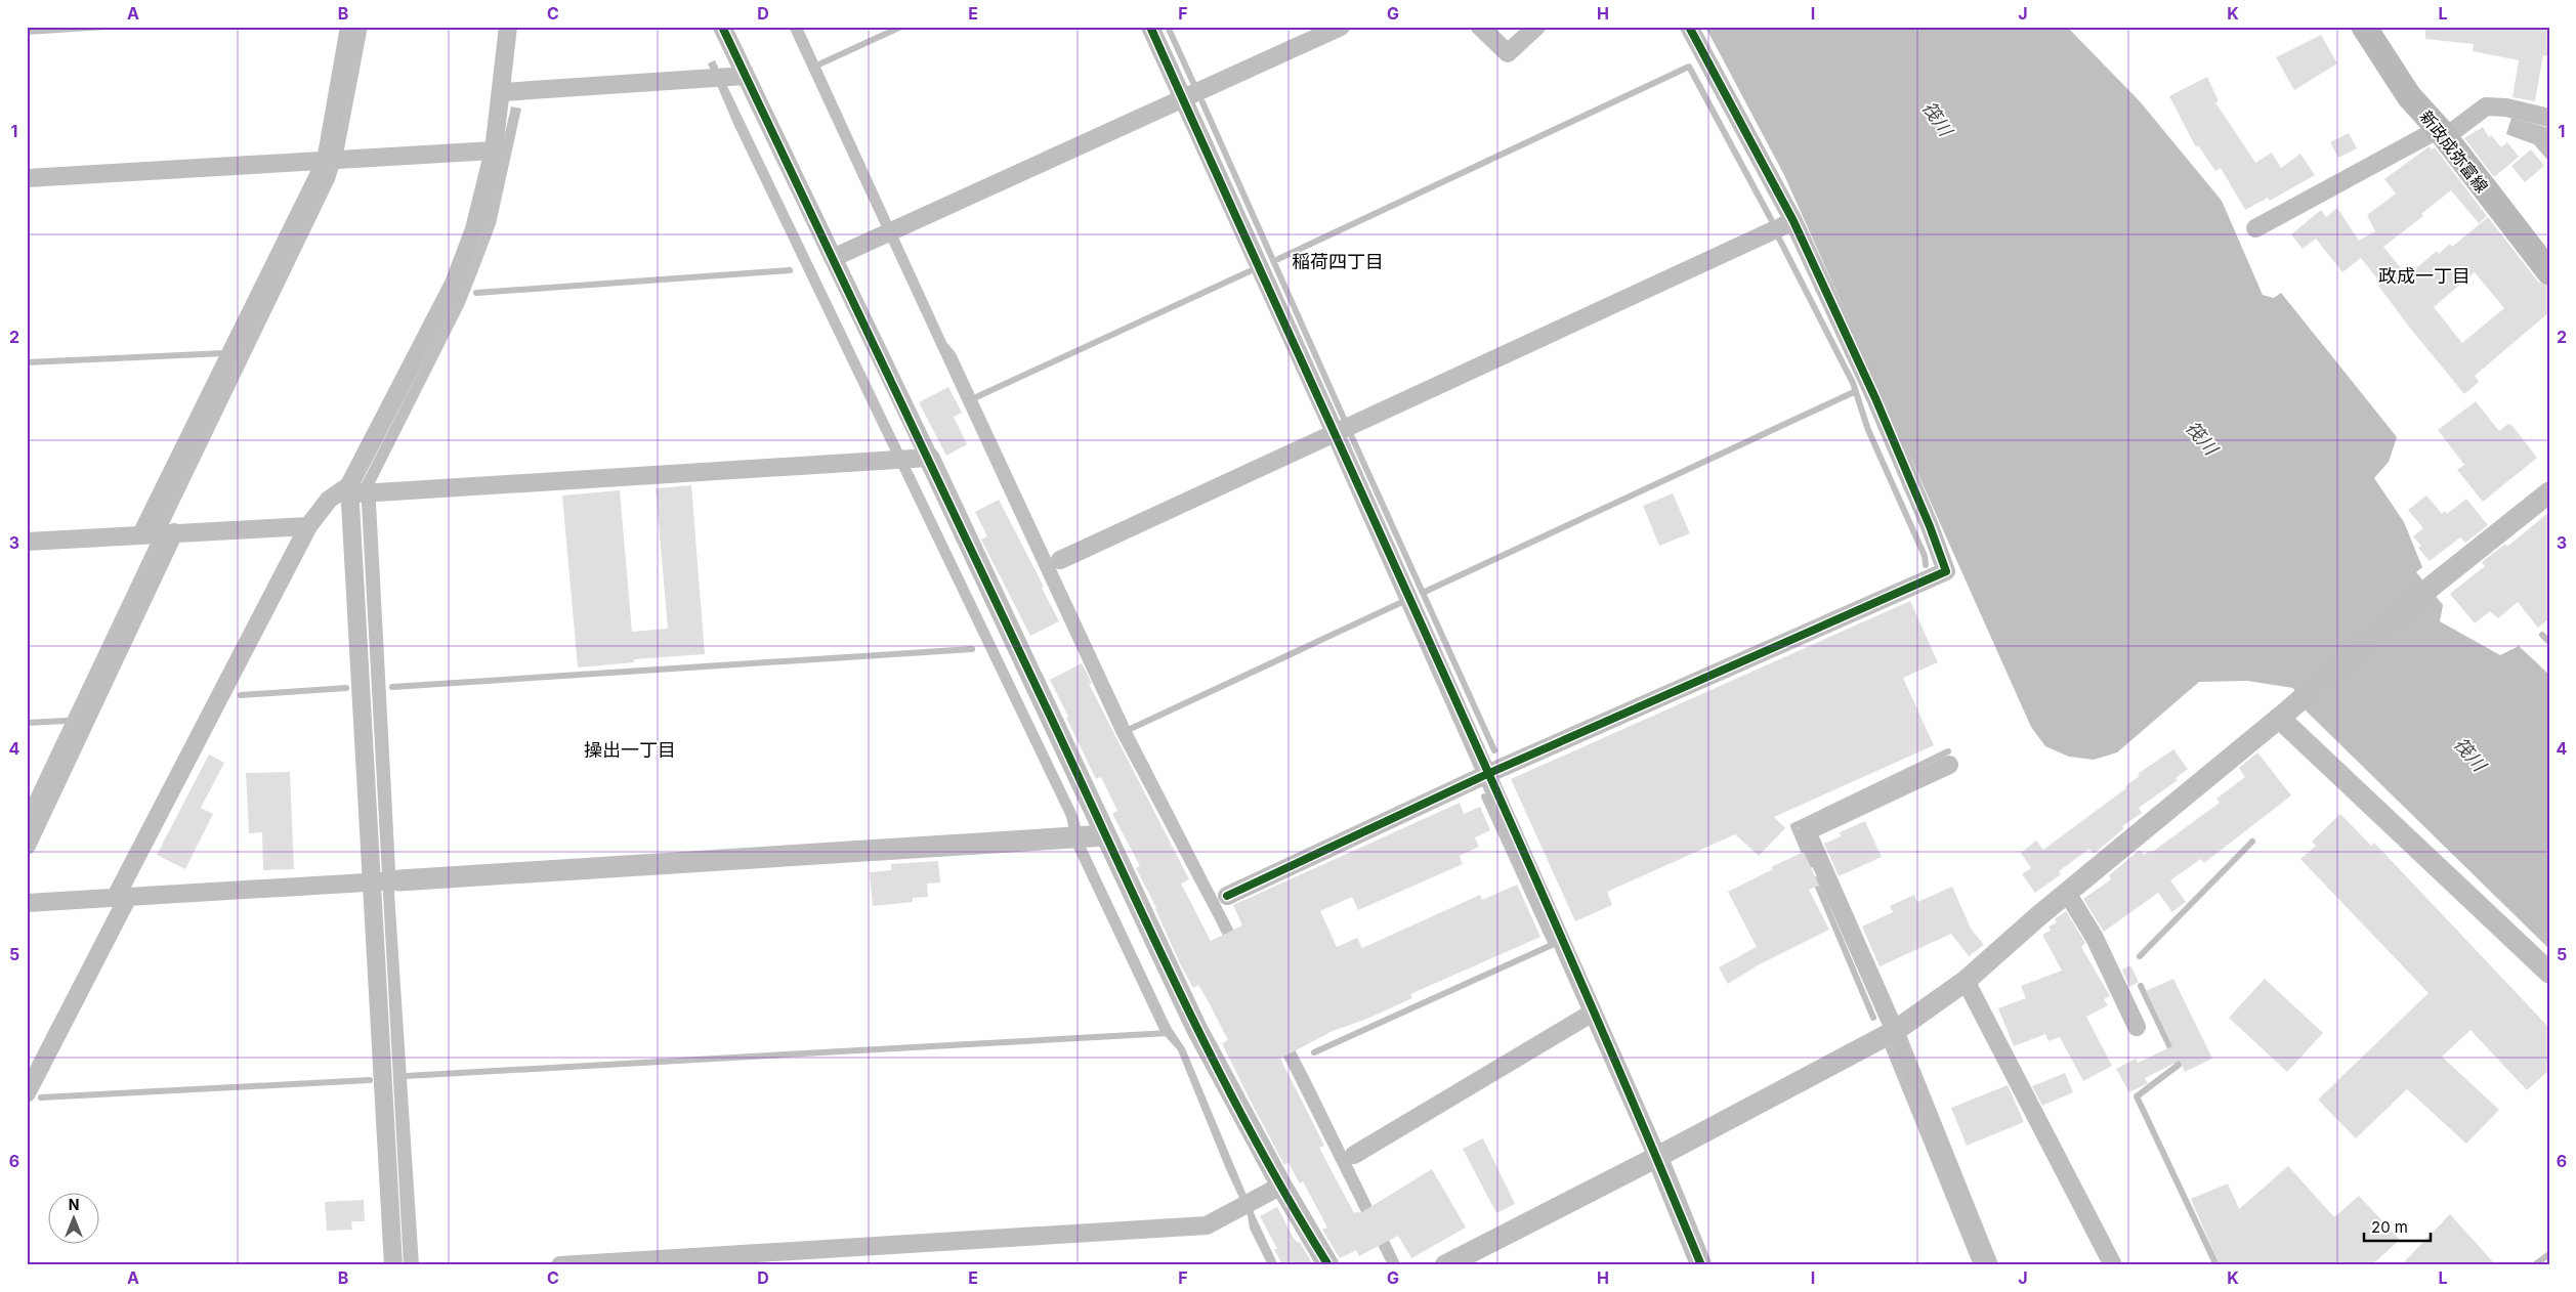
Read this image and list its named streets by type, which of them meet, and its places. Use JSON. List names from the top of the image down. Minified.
{"streets":{"main road":["新政成弥富線"]},"districts":["稲荷四丁目","政成一丁目","操出一丁目"],"water":["筏川"],"scale_bar":"20 m","north":"top","grid":{"columns":["A","B","C","D","E","F","G","H","I","J","K","L"],"rows":["1","2","3","4","5","6"]}}
